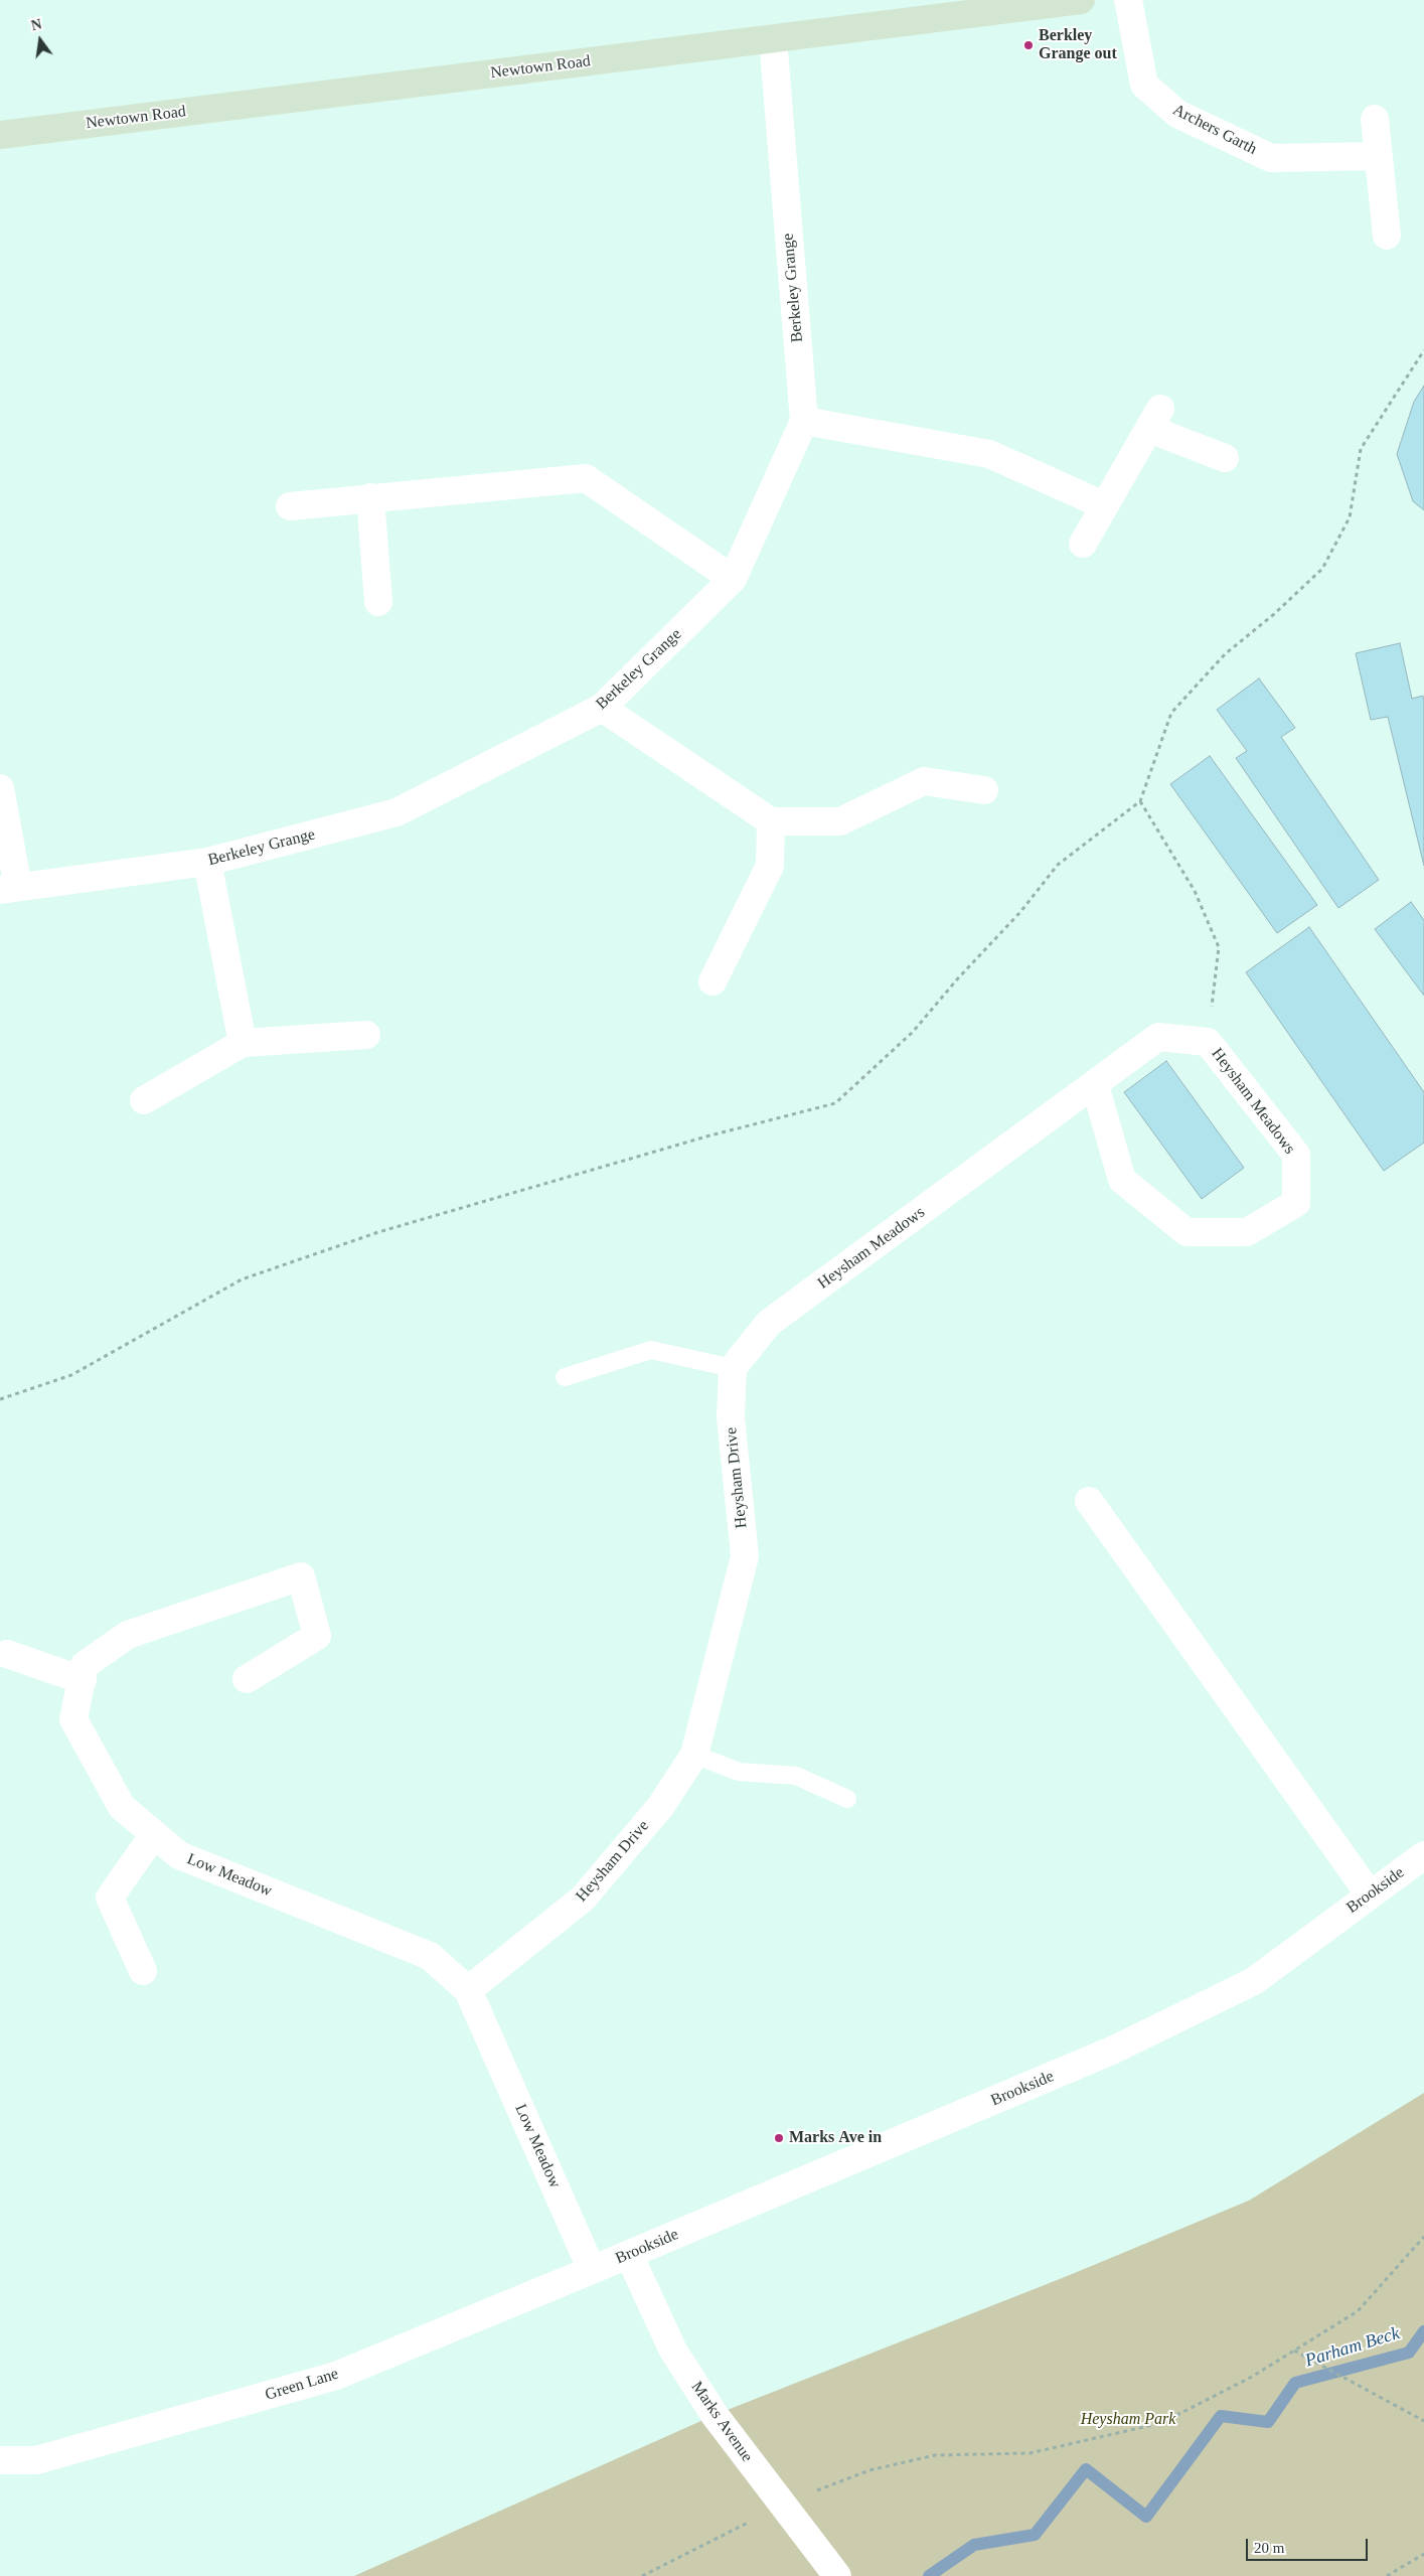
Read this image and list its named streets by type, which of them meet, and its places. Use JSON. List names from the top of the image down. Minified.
{"streets":{"main road":["Newtown Road"],"street":["Archers Garth","Berkeley Grange","Heysham Meadows","Heysham Drive","Low Meadow","Brookside","Green Lane","Marks Avenue"]},"crossings":[["Newtown Road","Berkeley Grange"],["Heysham Meadows","Heysham Drive"],["Heysham Drive","Low Meadow"],["Low Meadow","Brookside"],["Low Meadow","Green Lane"],["Brookside","Green Lane"],["Brookside","Marks Avenue"]],"water":["Parham Beck"],"parks":["Heysham Park"],"places":["Berkley Grange out","Marks Ave in"],"scale_bar":"20 m","north":"top"}
